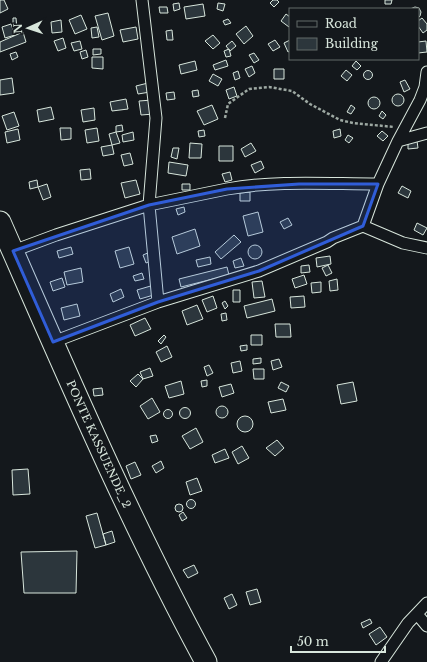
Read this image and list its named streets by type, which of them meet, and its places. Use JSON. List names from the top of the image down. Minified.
{"streets":{"highway":["PONTE KASSUENDE_2"]},"legend":["Road","Building"],"scale_bar":"50 m","north":"left"}
